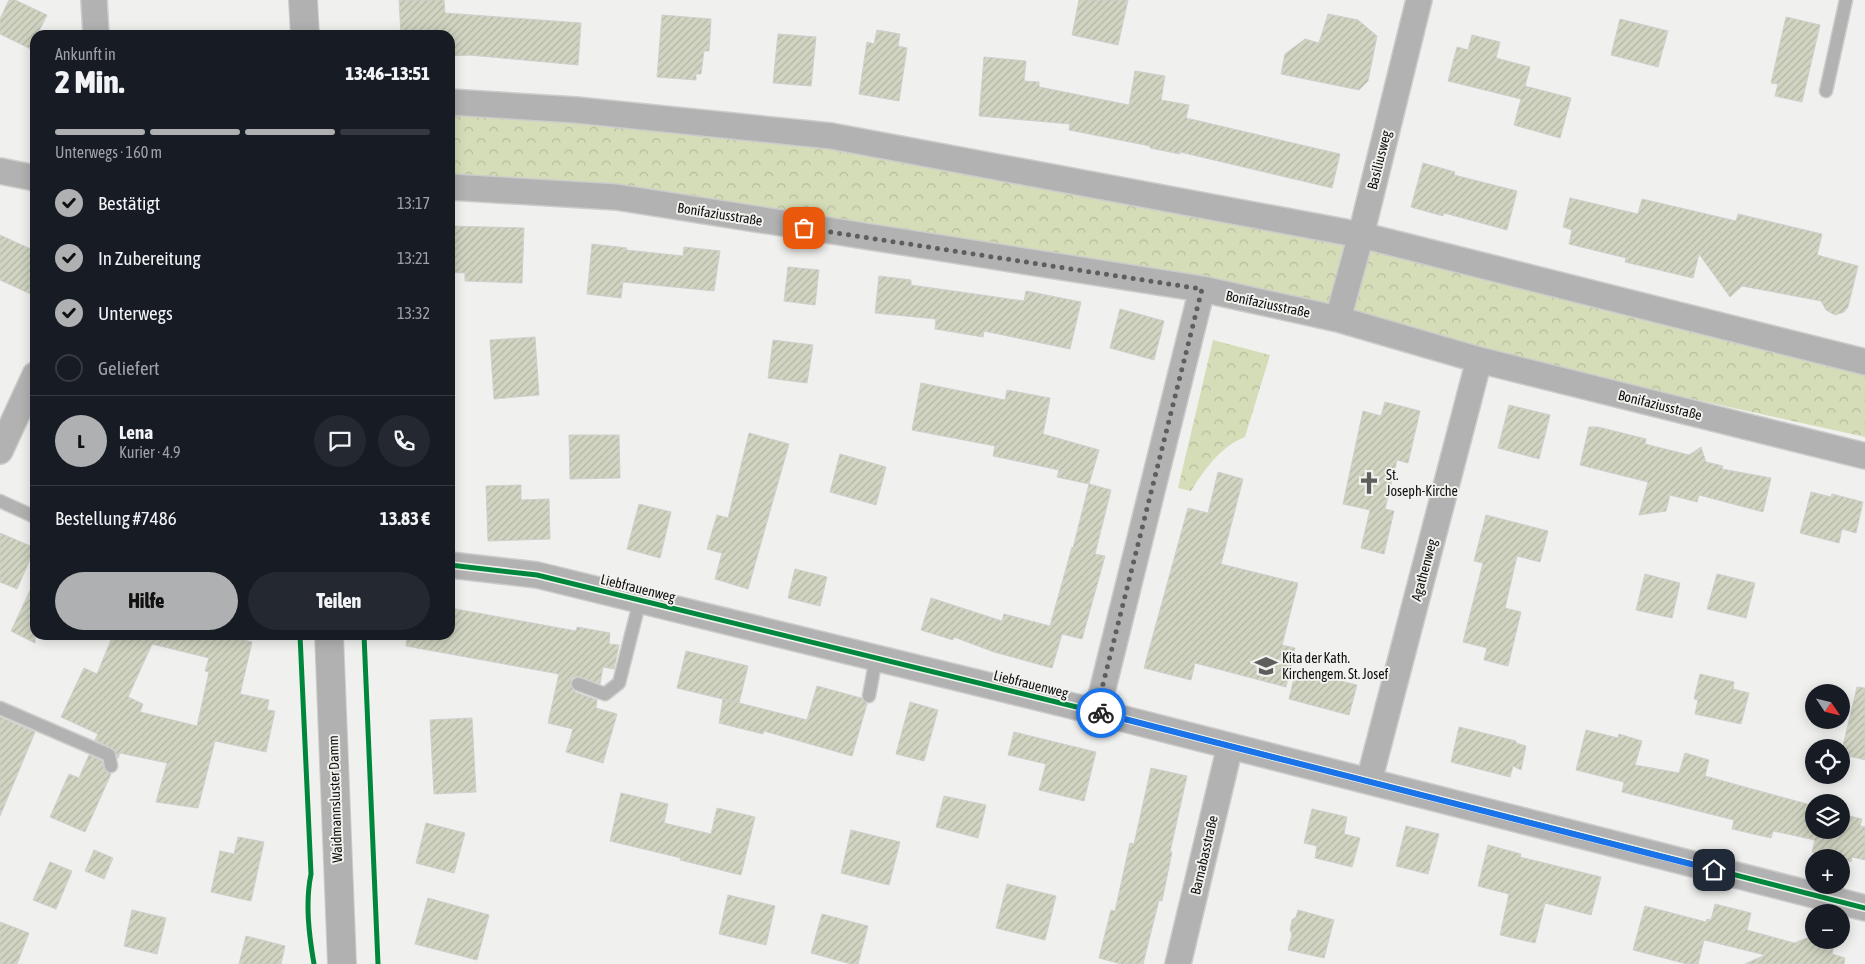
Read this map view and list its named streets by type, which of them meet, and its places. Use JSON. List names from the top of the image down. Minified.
{"streets":{"main road":["Waidmannsluster Damm"],"street":["Basiliusweg","Bonifaziusstraße","Agathenweg","Liebfrauenweg","Barnabasstraße"]},"crossings":[["Basiliusweg","Bonifaziusstraße"],["Bonifaziusstraße","Agathenweg"],["Agathenweg","Liebfrauenweg"],["Liebfrauenweg","Barnabasstraße"]],"places":{"church":["St. Joseph-Kirche"],"school or university":["Kita der Kath. Kirchengem. St. Josef"]},"north":"bottom right","page":{"heading":["2 Min.","Ankunft in","13:46–13:51"],"panel":["Lena","Kurier · 4.9","Bestellung #7486","13.83 €"],"bar":"Unterwegs · 160 m","list":[["Bestätigt","13:17"],["In Zubereitung","13:21"],["Unterwegs","13:32"],"Geliefert"],"round":"L","buttons":["Hilfe","Teilen"],"map_buttons":["+","−"]}}
